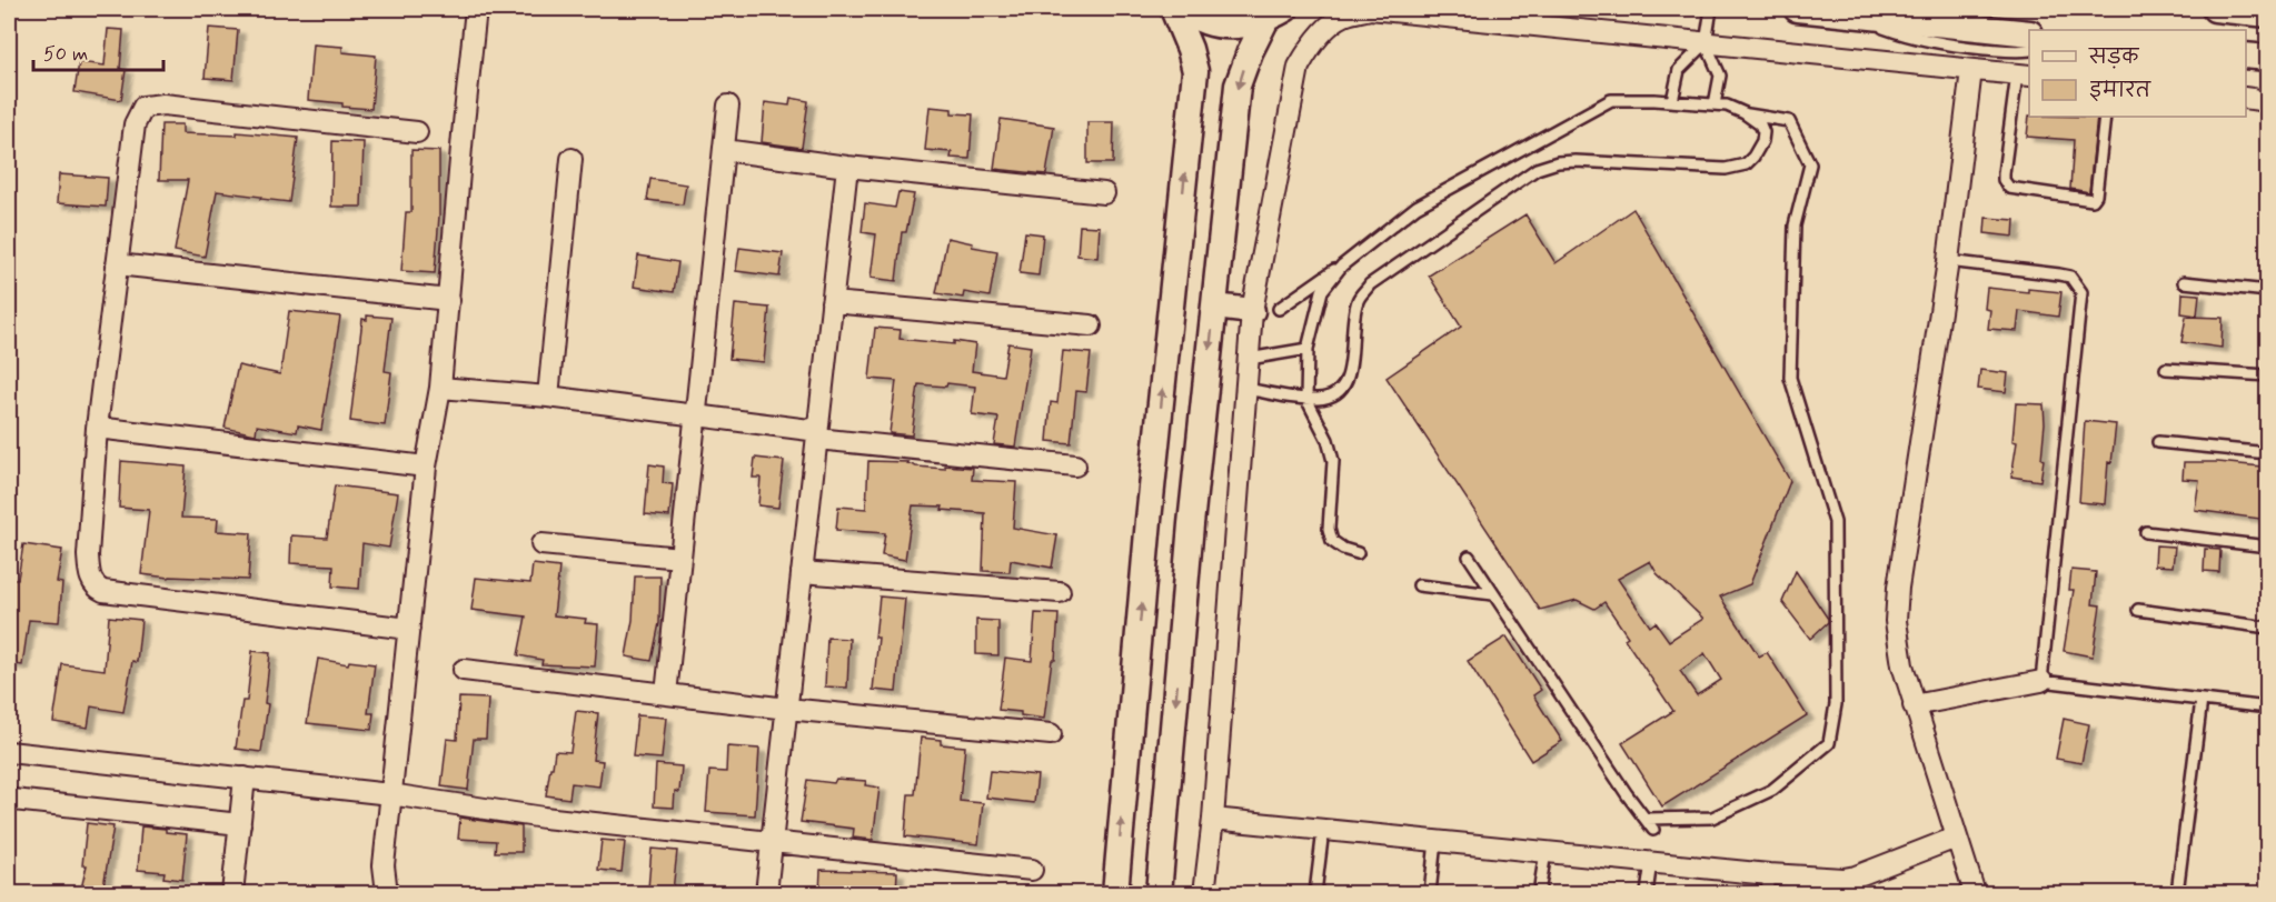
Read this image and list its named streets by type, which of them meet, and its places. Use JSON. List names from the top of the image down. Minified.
{"legend":["सड़क","इमारत"],"scale_bar":"50 m"}
